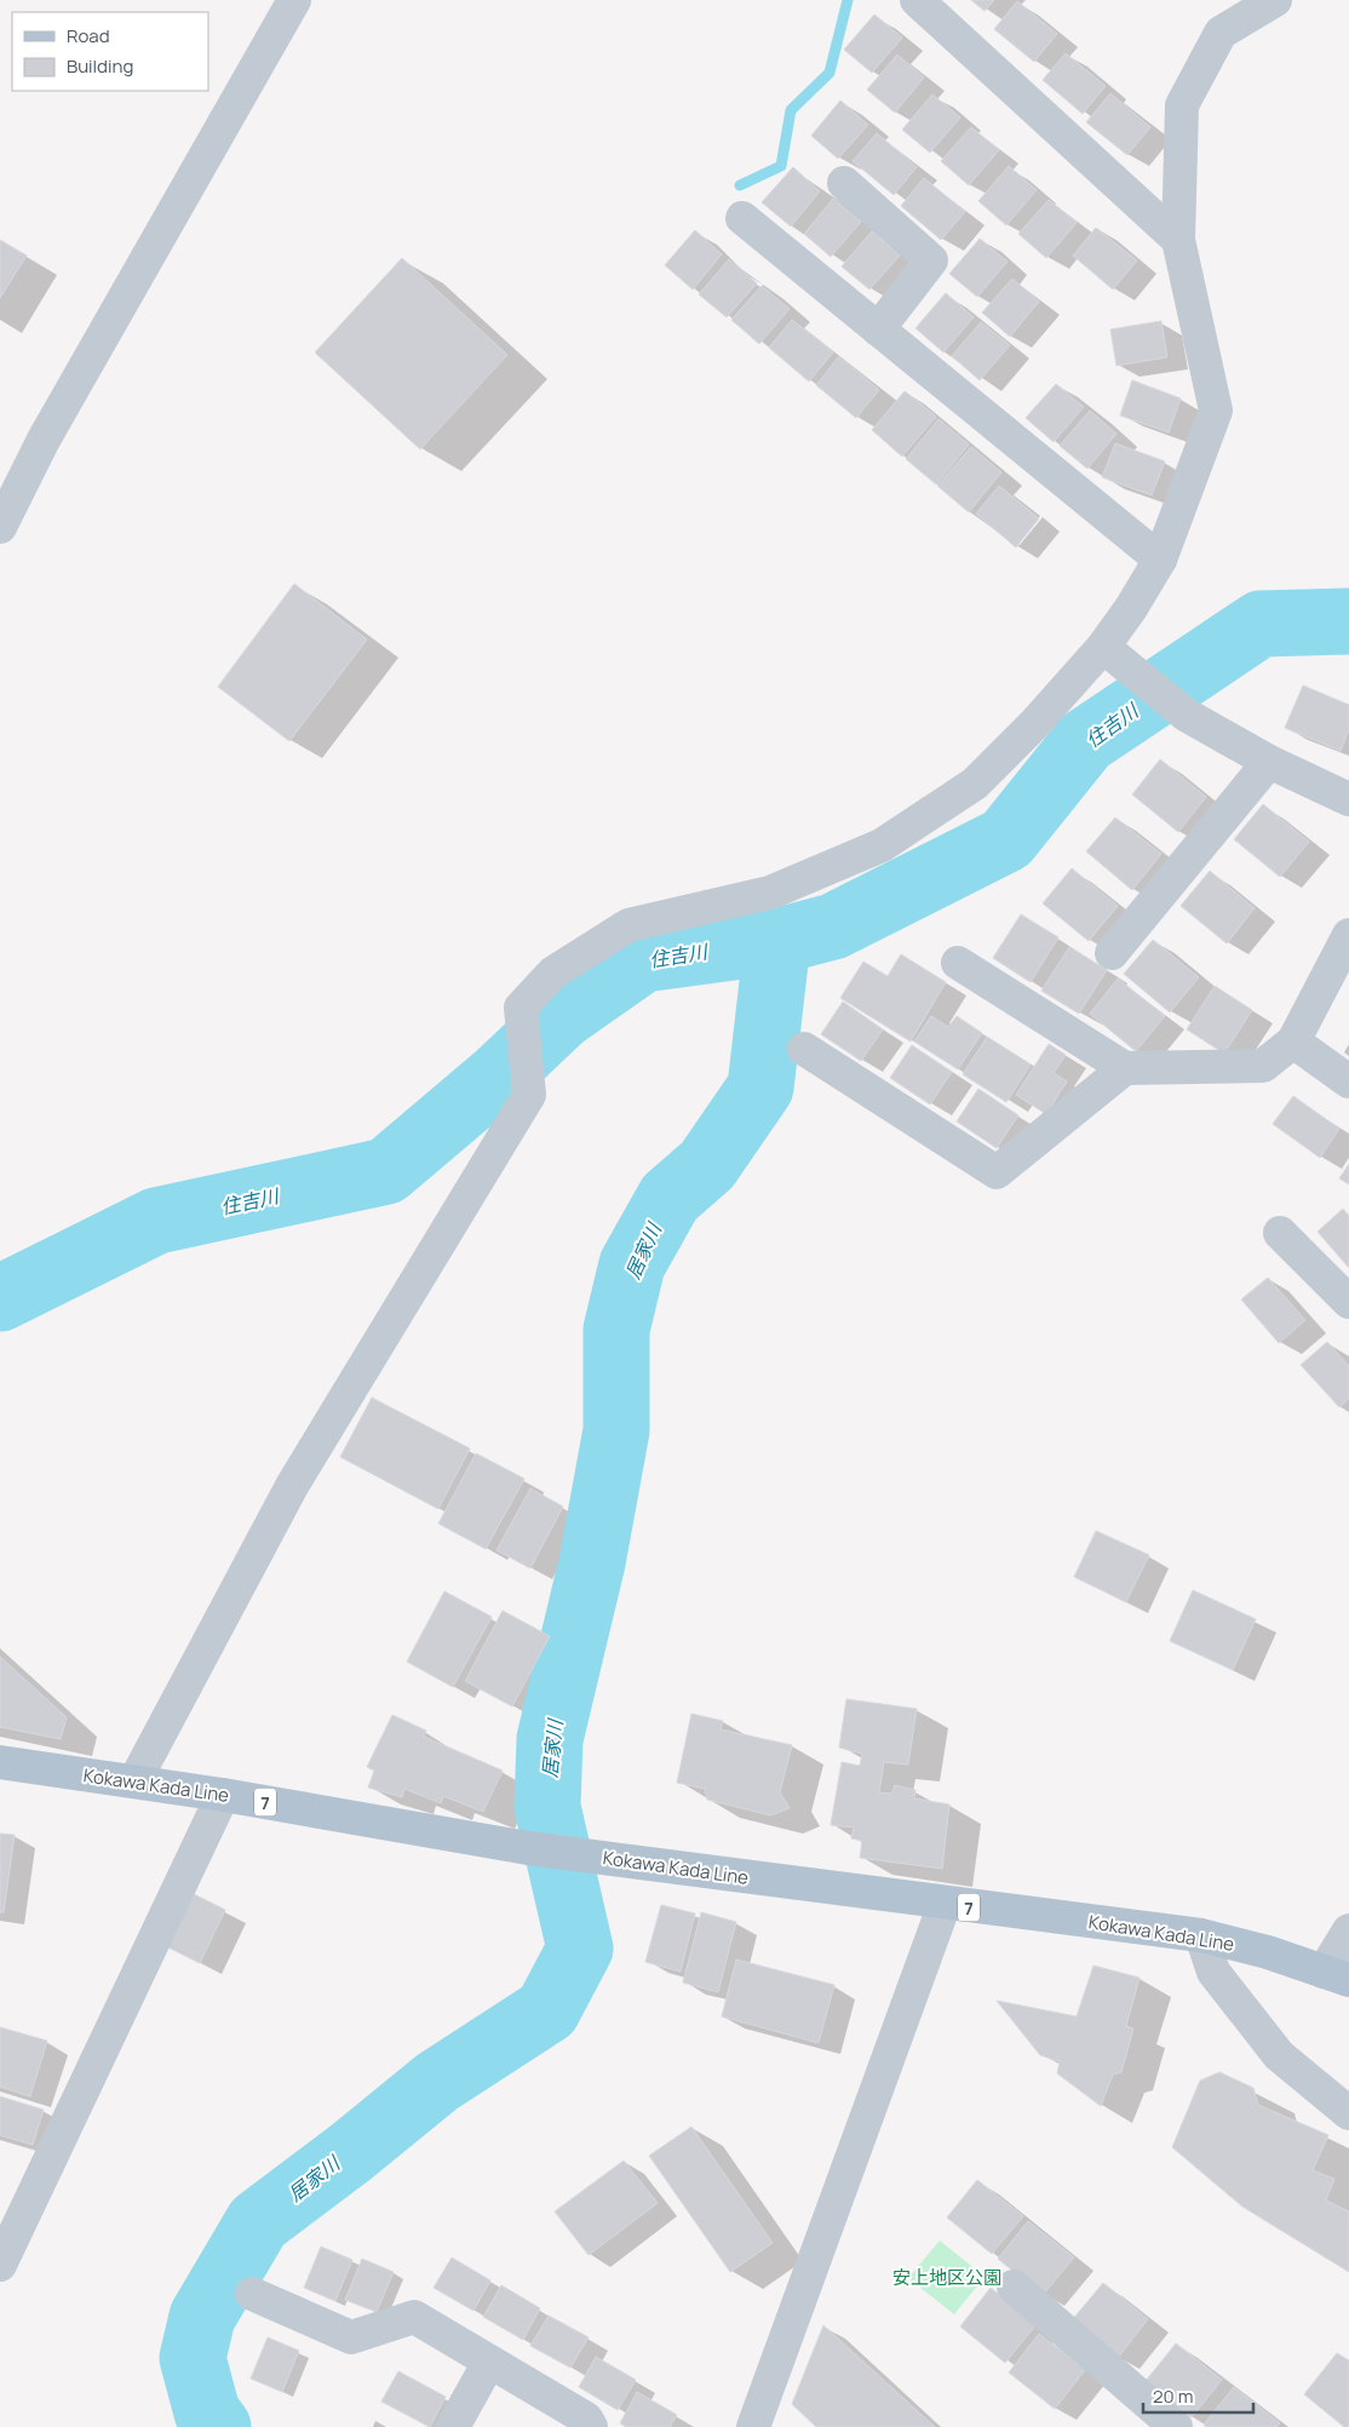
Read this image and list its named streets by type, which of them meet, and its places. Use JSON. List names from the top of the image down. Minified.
{"streets":{"main road":["Kokawa Kada Line","7"]},"water":["住吉川","居家川"],"parks":["安上地区公園"],"legend":["Road","Building"],"scale_bar":"20 m"}
